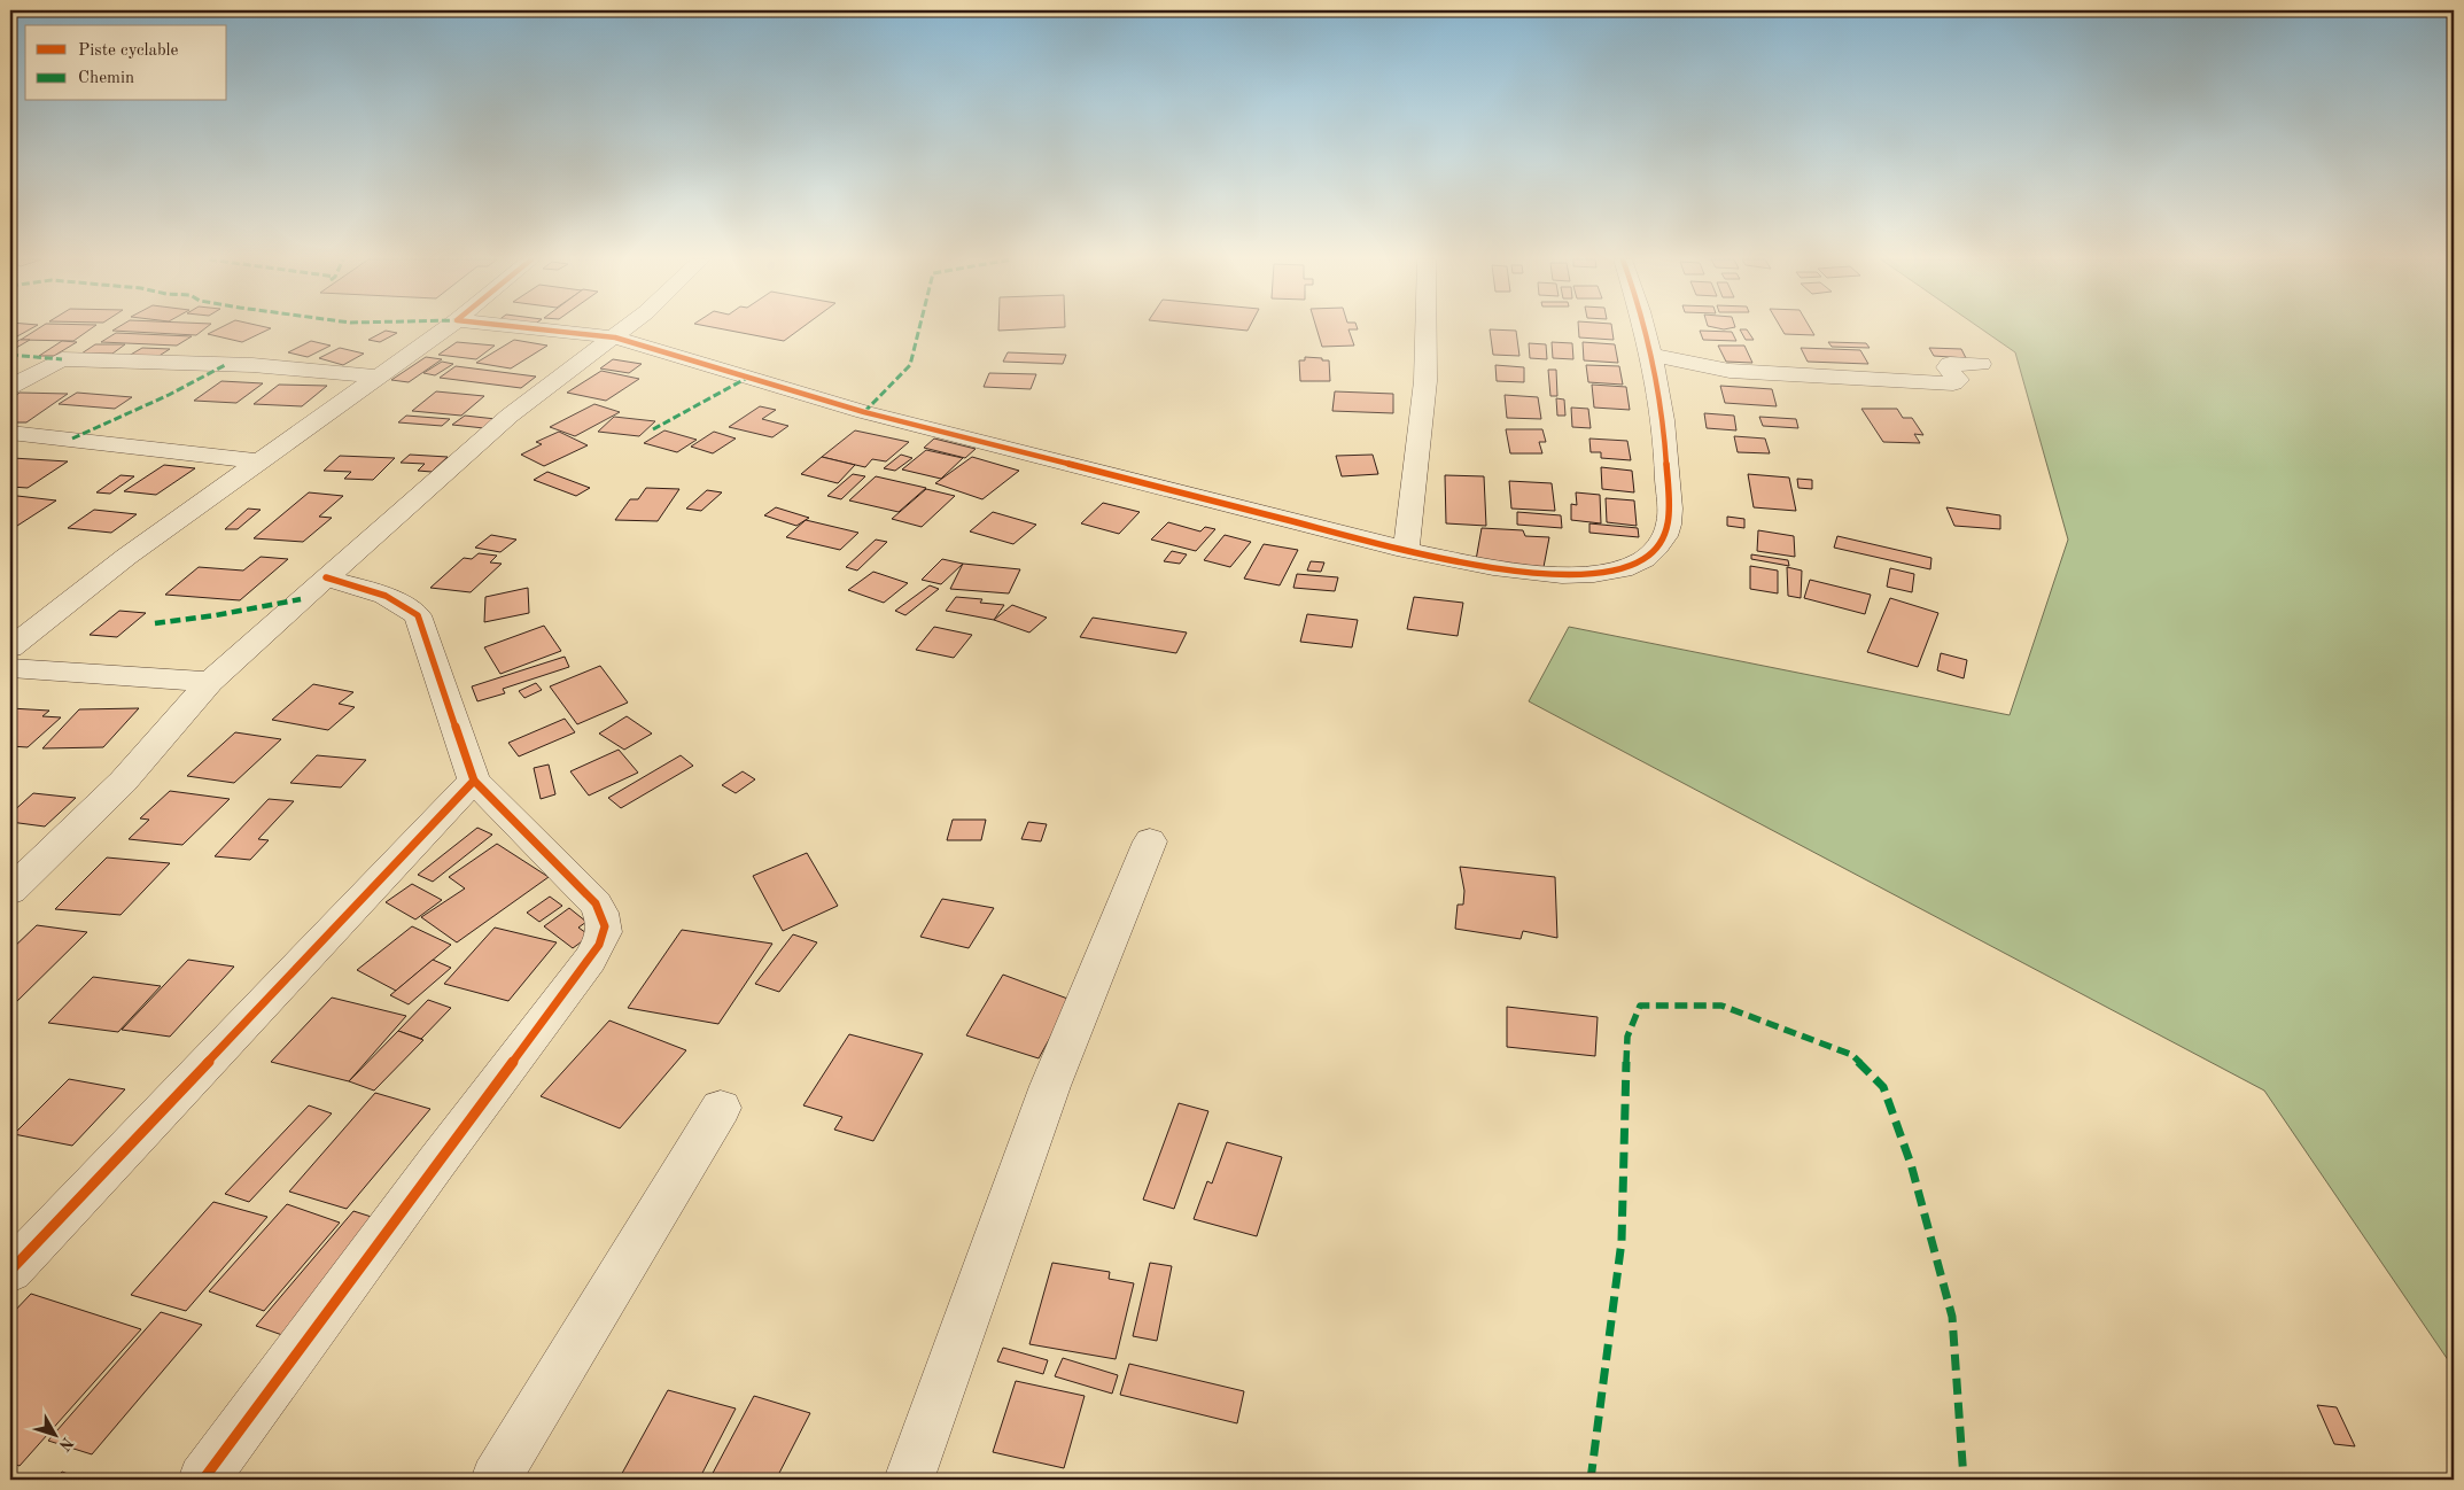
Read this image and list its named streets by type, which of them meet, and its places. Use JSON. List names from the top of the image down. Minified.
{"legend":["Piste cyclable","Chemin"],"north":"bottom right"}
